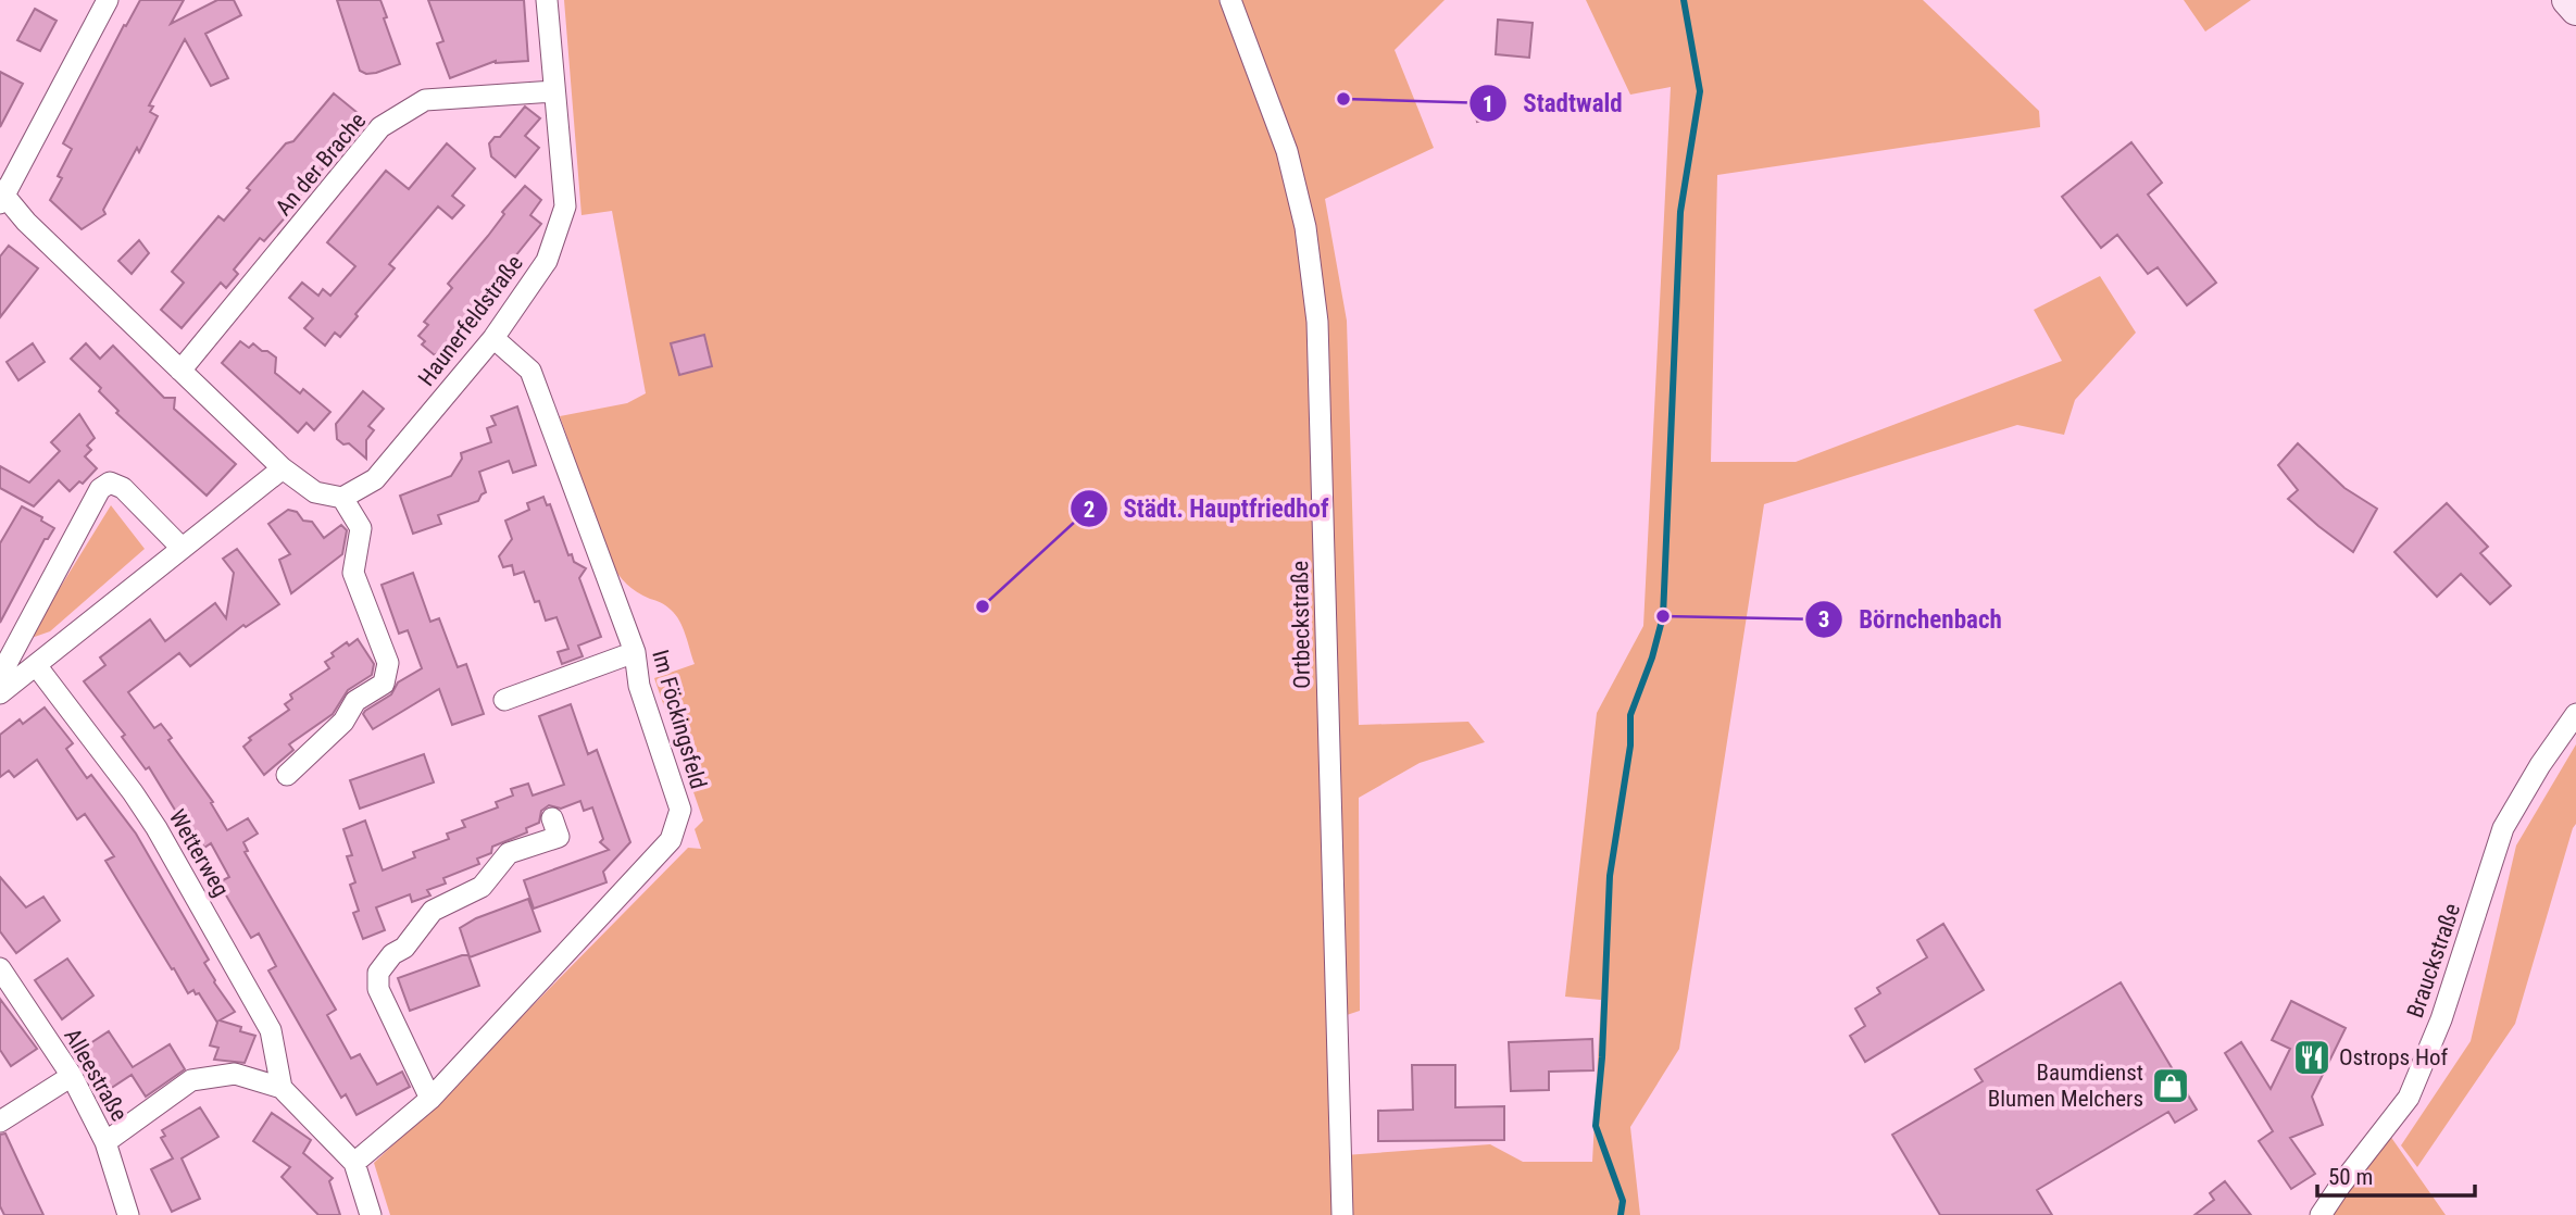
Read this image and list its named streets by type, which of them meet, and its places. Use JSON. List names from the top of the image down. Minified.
{"streets":{"street":["An der Brache","Haunerfeldstraße","Ortbeckstraße","Im Föckingsfeld","Wetterweg","Brauckstraße","Alleestraße"]},"crossings":[["An der Brache","Haunerfeldstraße"],["Haunerfeldstraße","Im Föckingsfeld"]],"places":{"other":["Stadtwald","Städt. Hauptfriedhof","Börnchenbach"],"restaurant":["Ostrops Hof"],"shop":["Baumdienst Blumen Melchers"]},"scale_bar":"50 m"}
